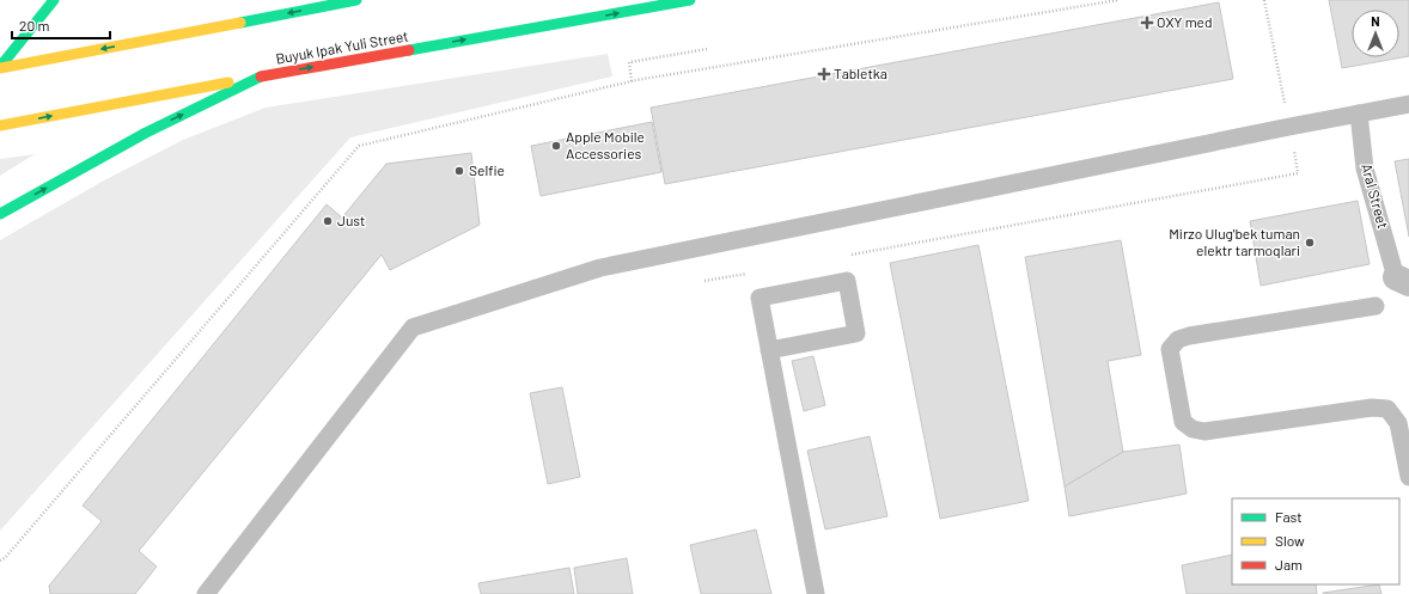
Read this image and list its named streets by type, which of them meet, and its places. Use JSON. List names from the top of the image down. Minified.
{"streets":{"main road":["Buyuk Ipak Yuli Street"],"lane":["Aral Street"]},"places":{"health":["OXY med","Tabletka"],"other":["Apple Mobile Accessories","Selfie","Just","Mirzo Ulug'bek tuman elektr tarmoqlari"]},"legend":["Fast","Slow","Jam"],"scale_bar":"20 m","north":"top"}
